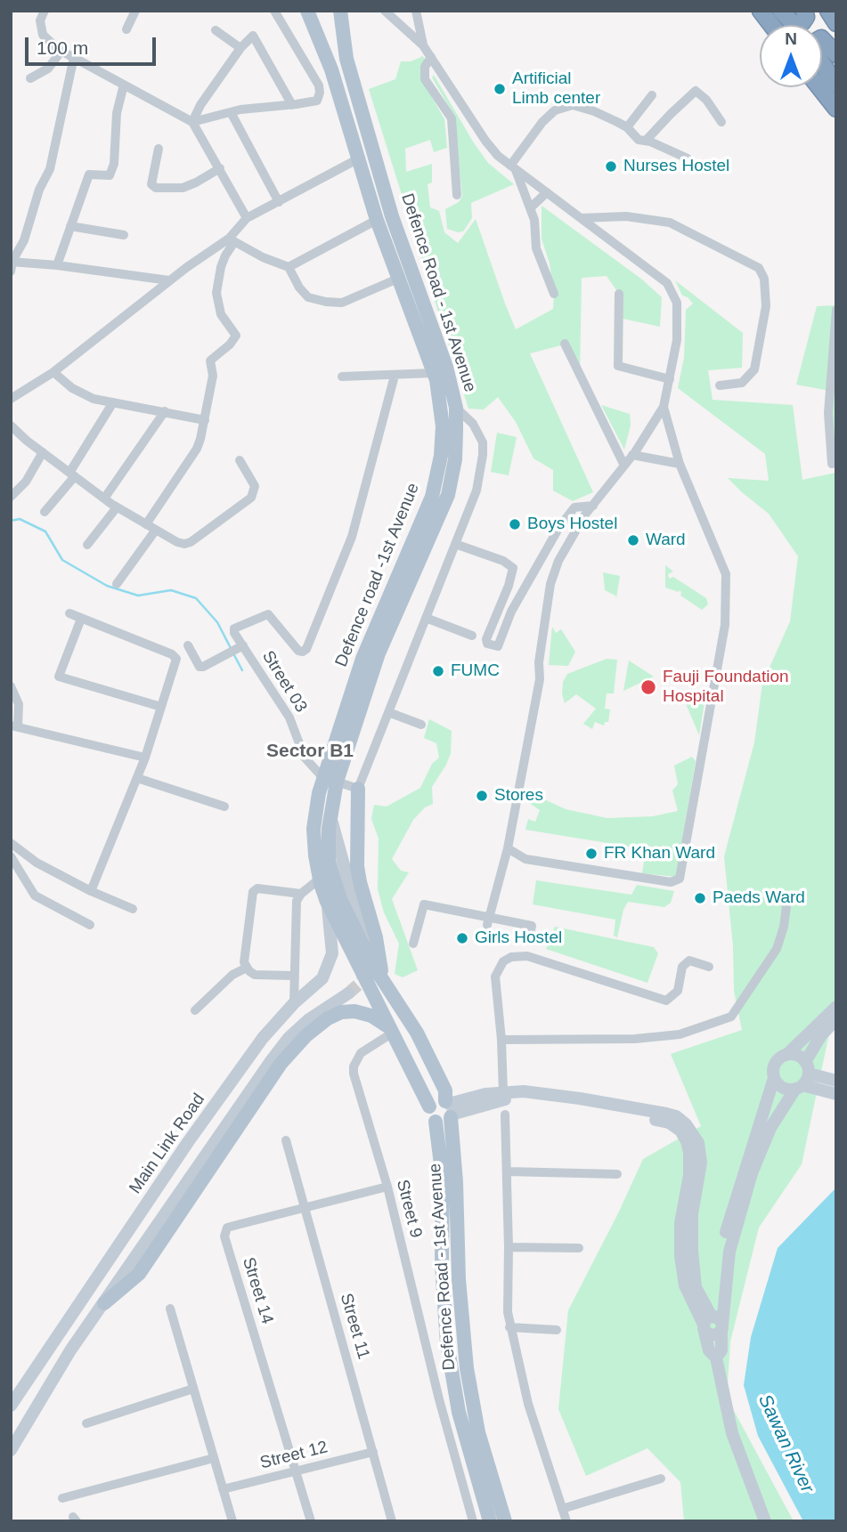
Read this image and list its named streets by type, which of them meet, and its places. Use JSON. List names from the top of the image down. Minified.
{"streets":{"main road":["Defence Road - 1st Avenue","Defence road -1st Avenue","Main Link Road"],"street":["Street 03","Street 9","Street 14","Street 11","Street 12"]},"crossings":[["Defence Road - 1st Avenue","Defence road -1st Avenue"],["Defence Road - 1st Avenue","Street 03"],["Defence road -1st Avenue","Street 03"],["Defence road -1st Avenue","Main Link Road"],["Defence road -1st Avenue","Street 9"],["Street 9","Street 14"],["Street 14","Street 11"],["Street 14","Street 12"],["Street 11","Street 12"]],"districts":["Sector B1"],"water":["Sawan River"],"places":["Artificial Limb center","Nurses Hostel","Boys Hostel","Ward","FUMC","Fauji Foundation Hospital","Stores","FR Khan Ward","Paeds Ward","Girls Hostel"],"scale_bar":"100 m","north":"top"}
